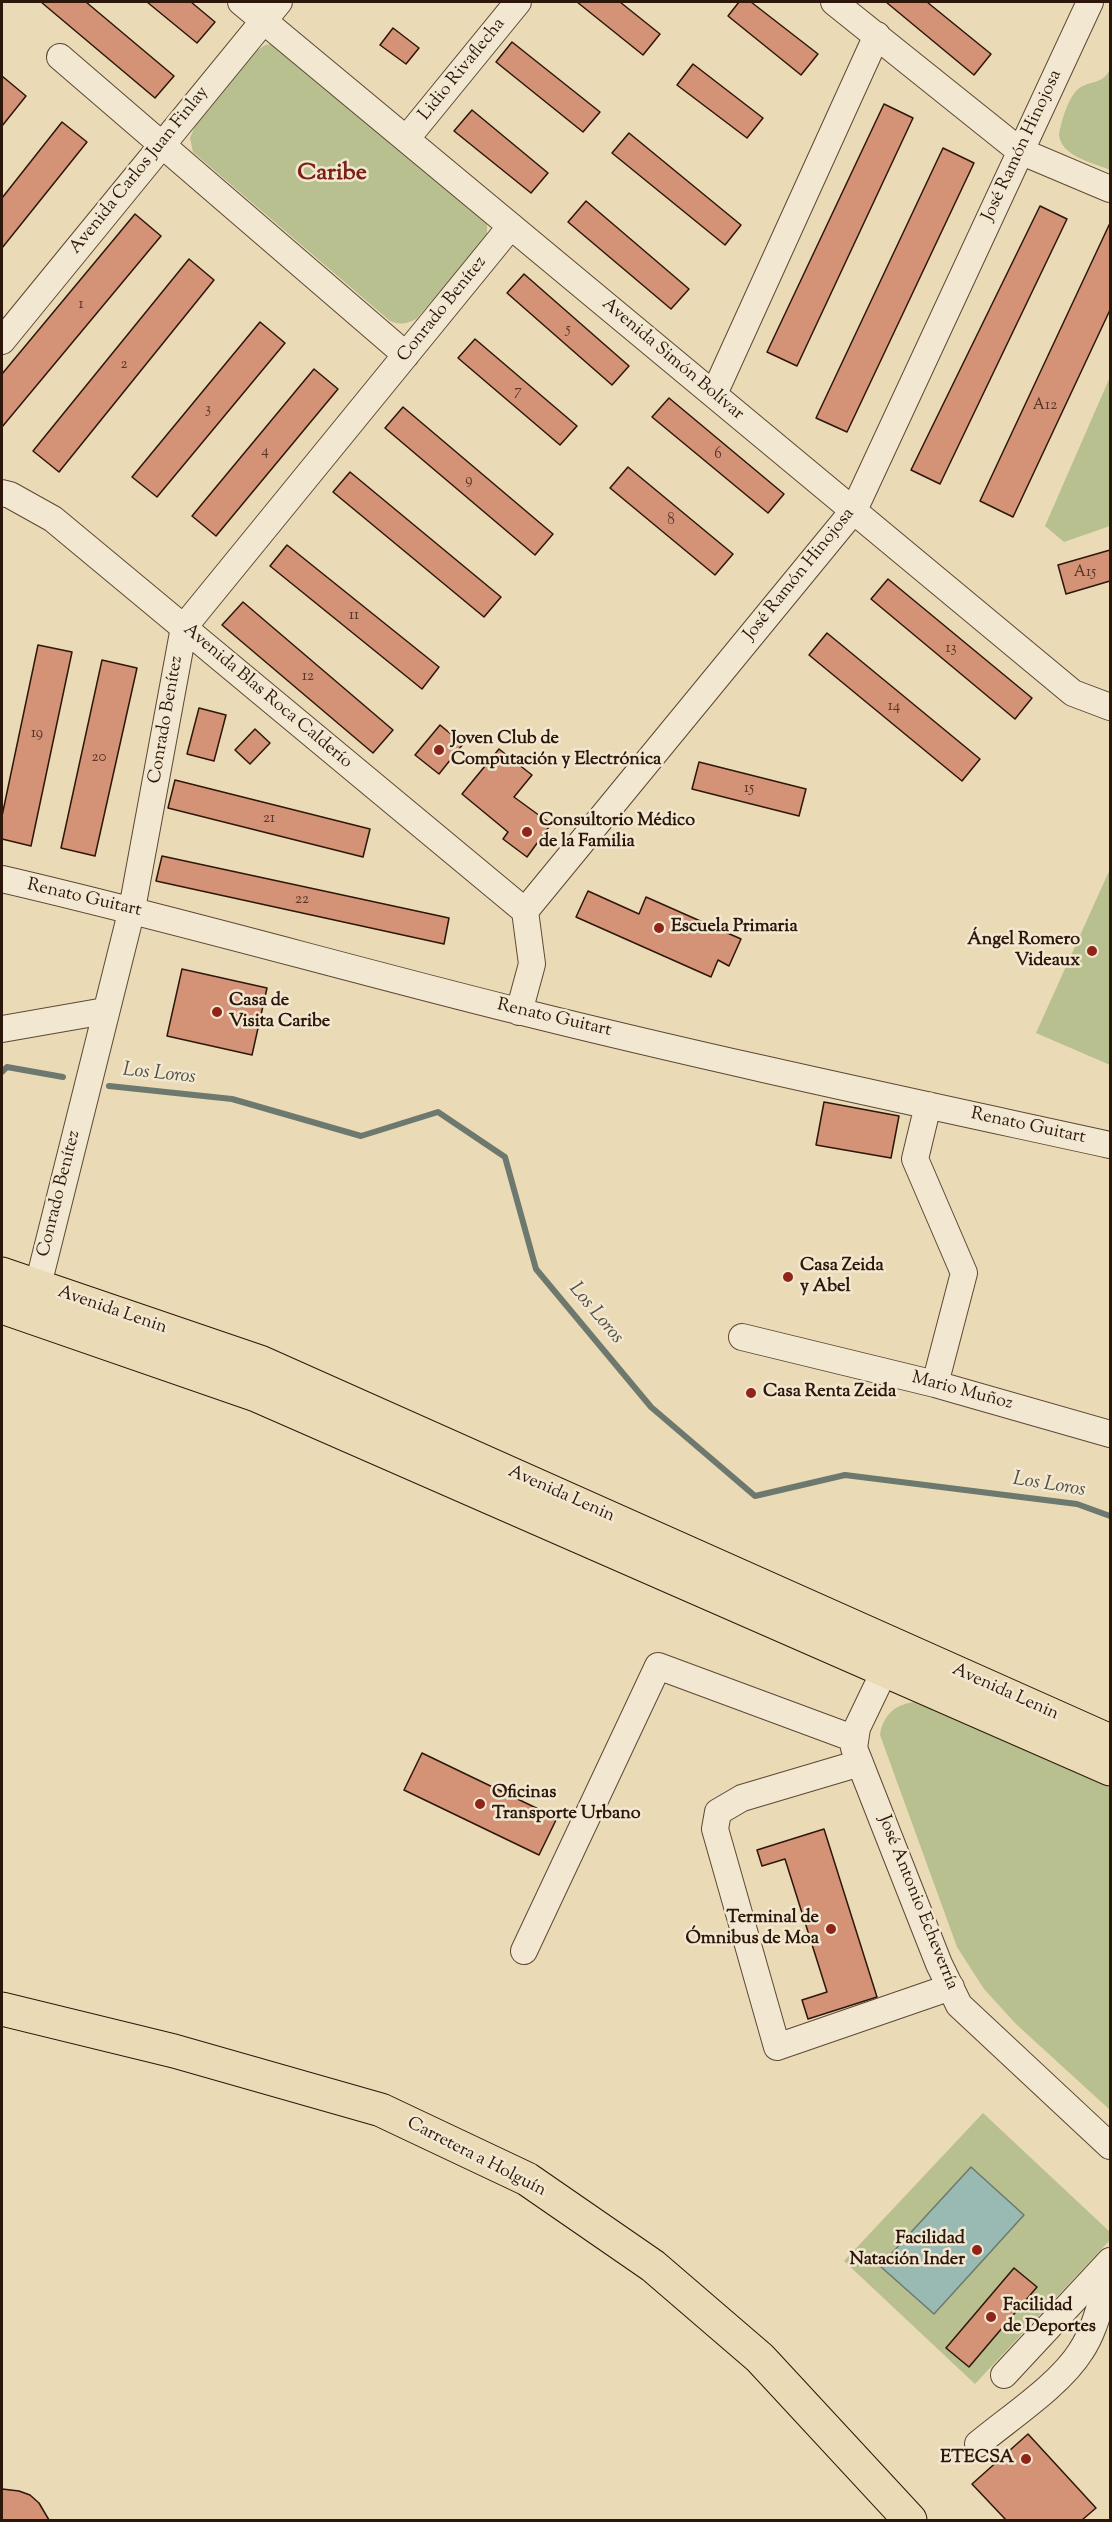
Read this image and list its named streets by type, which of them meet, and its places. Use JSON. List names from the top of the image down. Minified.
{"streets":{"main road":["Avenida Lenin","Carretera a Holguín"],"street":["Lidio Rivaflecha","José Ramón Hinojosa","Avenida Carlos Juan Finlay","Conrado Benítez","Avenida Simón Bolívar","Avenida Blas Roca Calderío","Renato Guitart","Mario Muñoz","José Antonio Echeverría"]},"crossings":[["Lidio Rivaflecha","Avenida Simón Bolívar"],["José Ramón Hinojosa","Avenida Simón Bolívar"],["José Ramón Hinojosa","Avenida Blas Roca Calderío"],["Avenida Carlos Juan Finlay","Avenida Simón Bolívar"],["Conrado Benítez","Avenida Simón Bolívar"],["Conrado Benítez","Avenida Blas Roca Calderío"],["Conrado Benítez","Renato Guitart"],["Conrado Benítez","Avenida Lenin"]],"districts":["Caribe"],"water":["Los Loros"],"places":["Joven Club de Computación y Electrónica","Consultorio Médico de la Familia","Escuela Primaria","Ángel Romero Videaux","Casa de Visita Caribe","Casa Zeida y Abel","Casa Renta Zeida","Oficinas Transporte Urbano","Terminal de Ómnibus de Moa","Facilidad Natación Inder","Facilidad de Deportes","ETECSA"],"house_numbers":["1","5","2","7","A12","3","4","6","9","8","A15","11","13","12","14","19","20","15","21","22"]}
